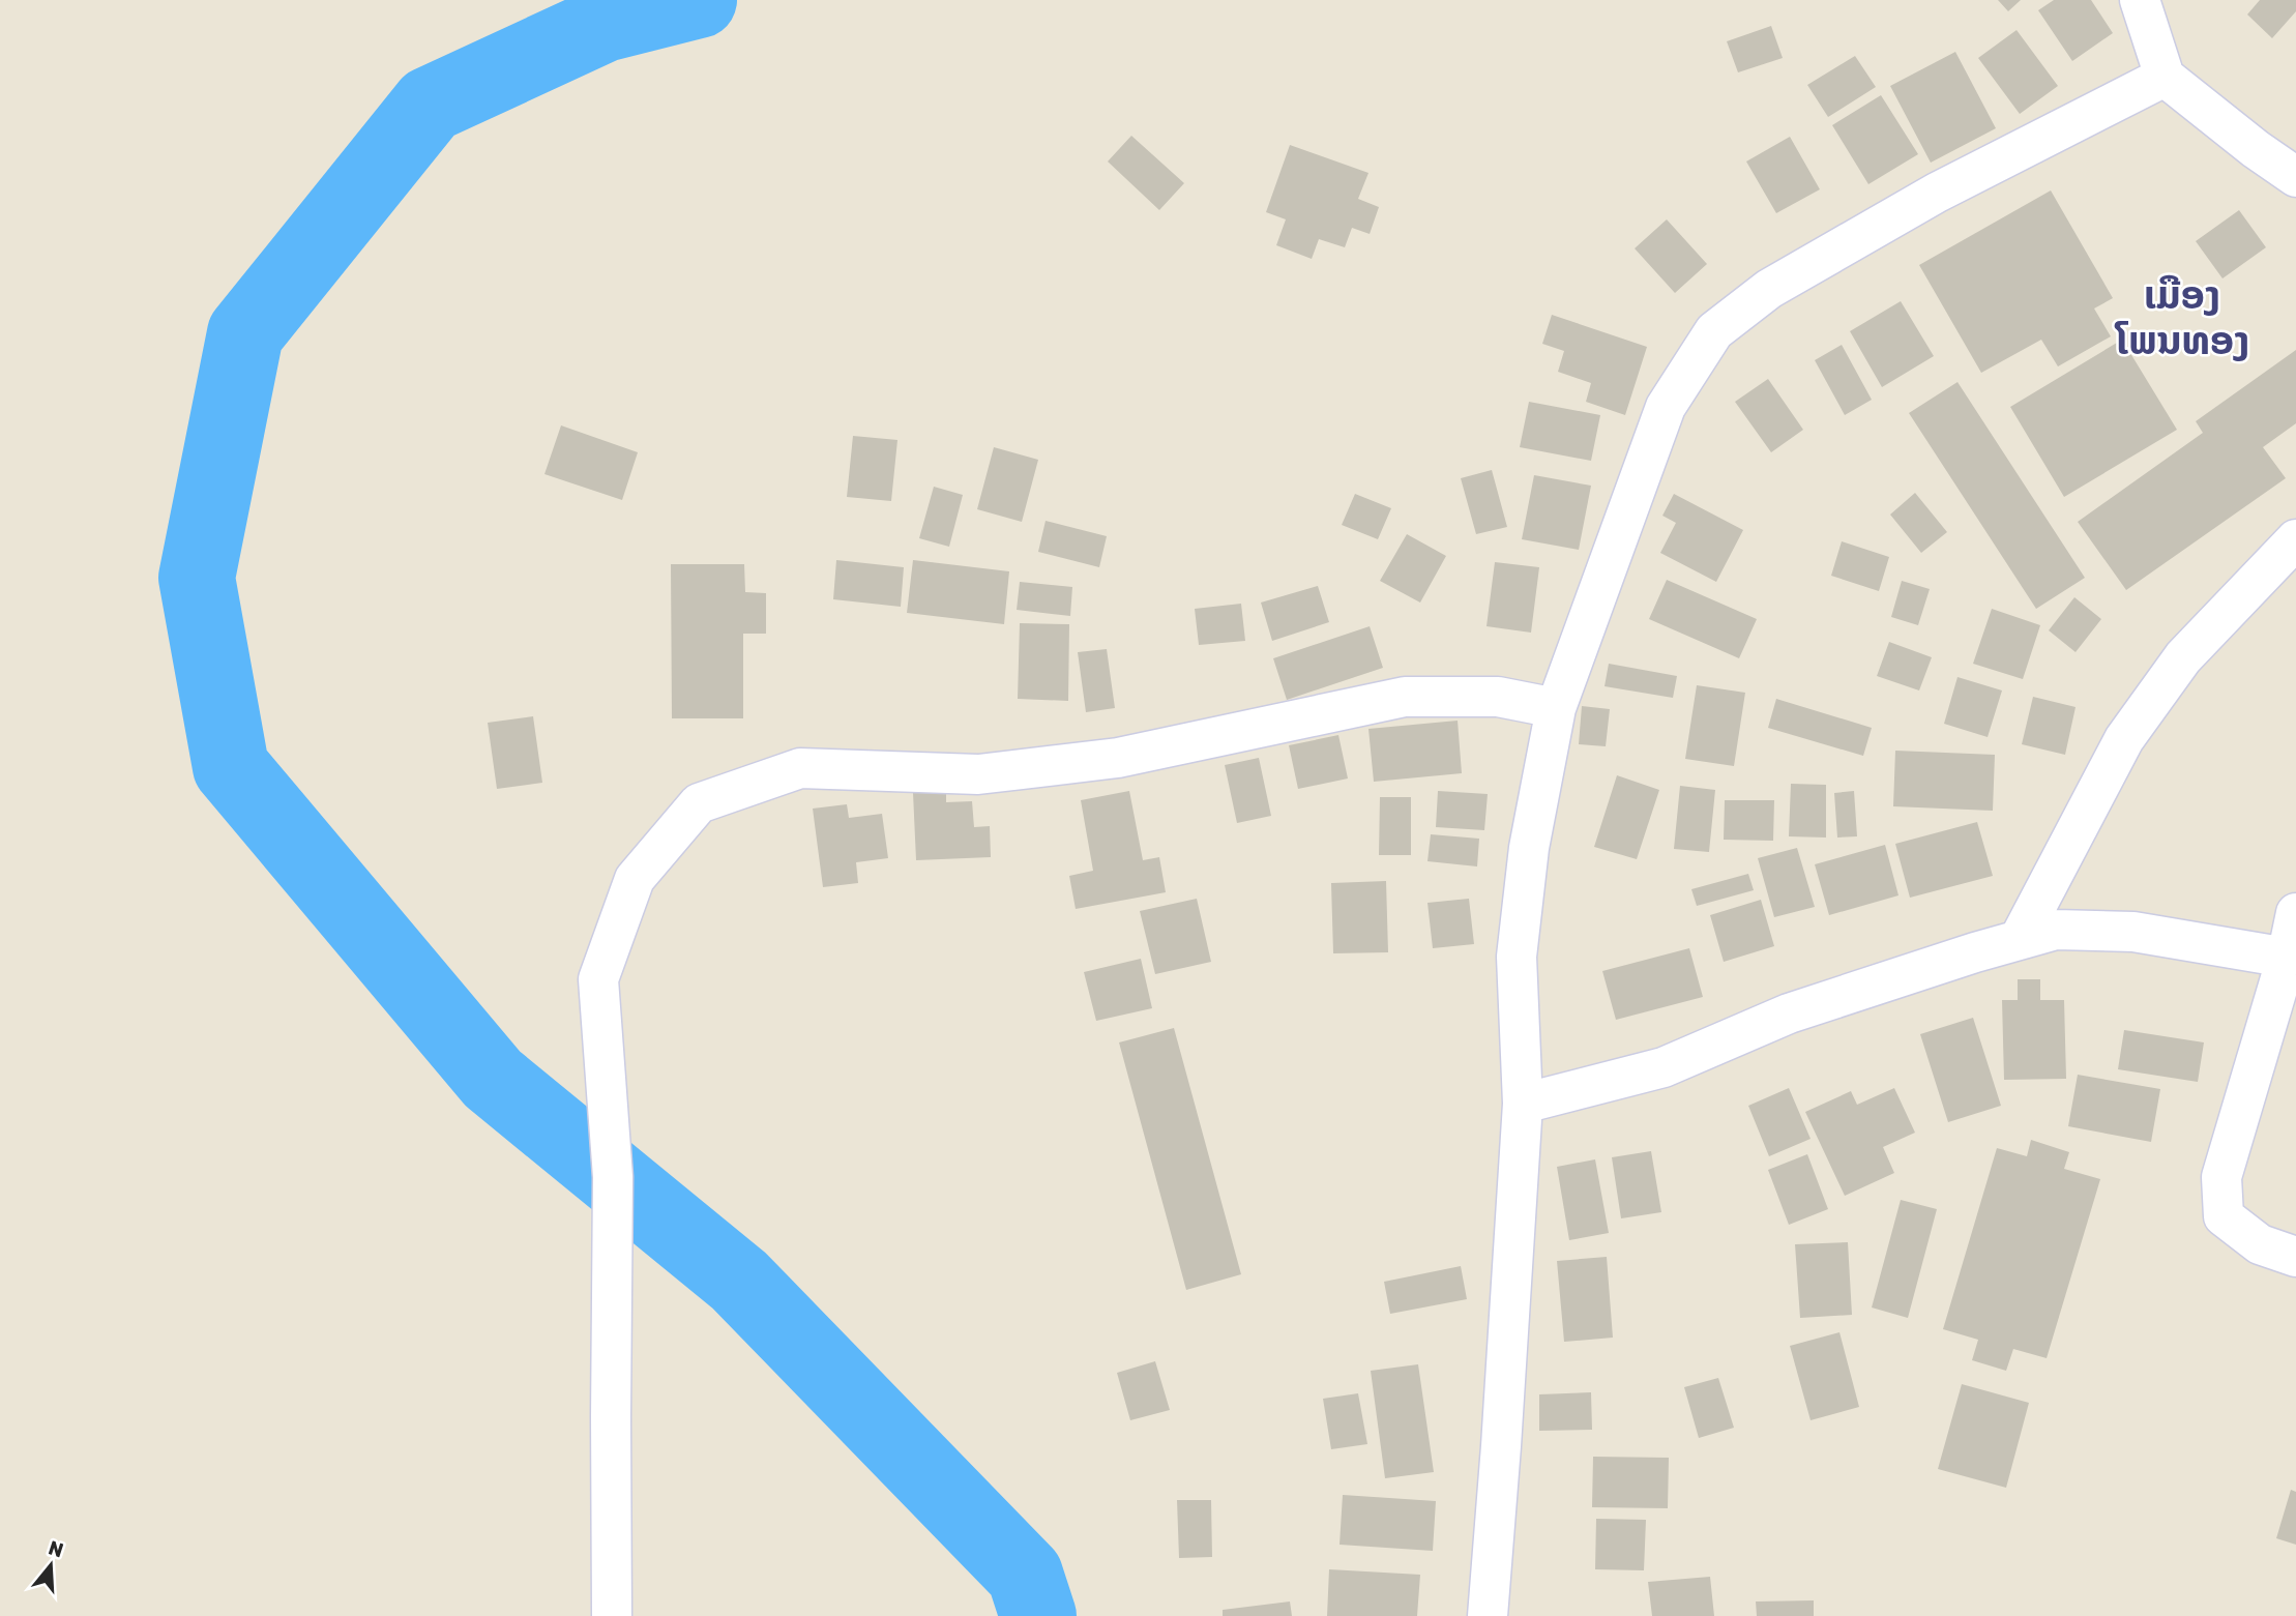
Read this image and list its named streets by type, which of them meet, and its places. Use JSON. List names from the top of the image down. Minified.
{"districts":["ເມືອງ ໂພນທອງ"],"north":"top"}
